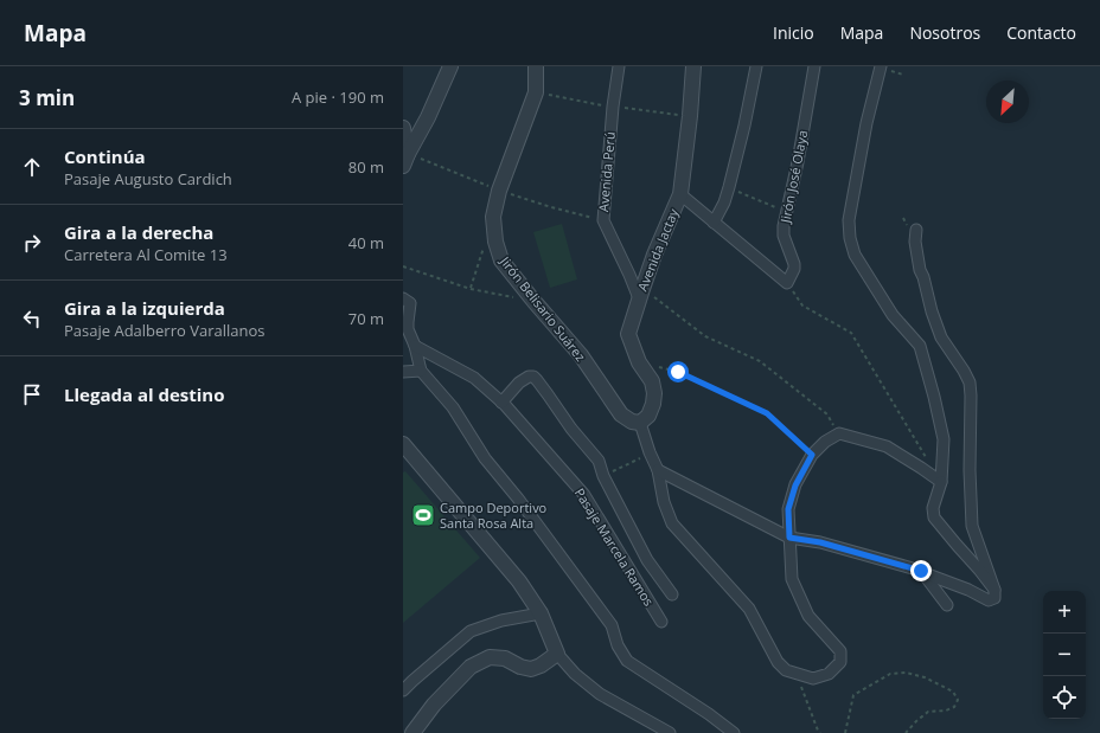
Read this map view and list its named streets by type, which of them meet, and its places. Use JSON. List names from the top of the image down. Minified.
{"streets":{"street":["Avenida Perú","Jirón José Olaya","Avenida Jactay","Jirón Belisario Suárez","Pasaje Marcela Ramos"]},"crossings":[["Avenida Perú","Avenida Jactay"],["Avenida Jactay","Jirón Belisario Suárez"]],"places":{"sports":["Campo Deportivo Santa Rosa Alta"]},"north":"bottom left","page":{"header":"Mapa","nav":["Inicio","Mapa","Nosotros","Contacto"],"heading":["3 min","A pie · 190 m"],"list":[["Continúa","Pasaje Augusto Cardich","80 m"],["Gira a la derecha","Carretera Al Comite 13","40 m"],["Gira a la izquierda","Pasaje Adalberro Varallanos","70 m"],"Llegada al destino"],"map_buttons":["+","−"]}}
